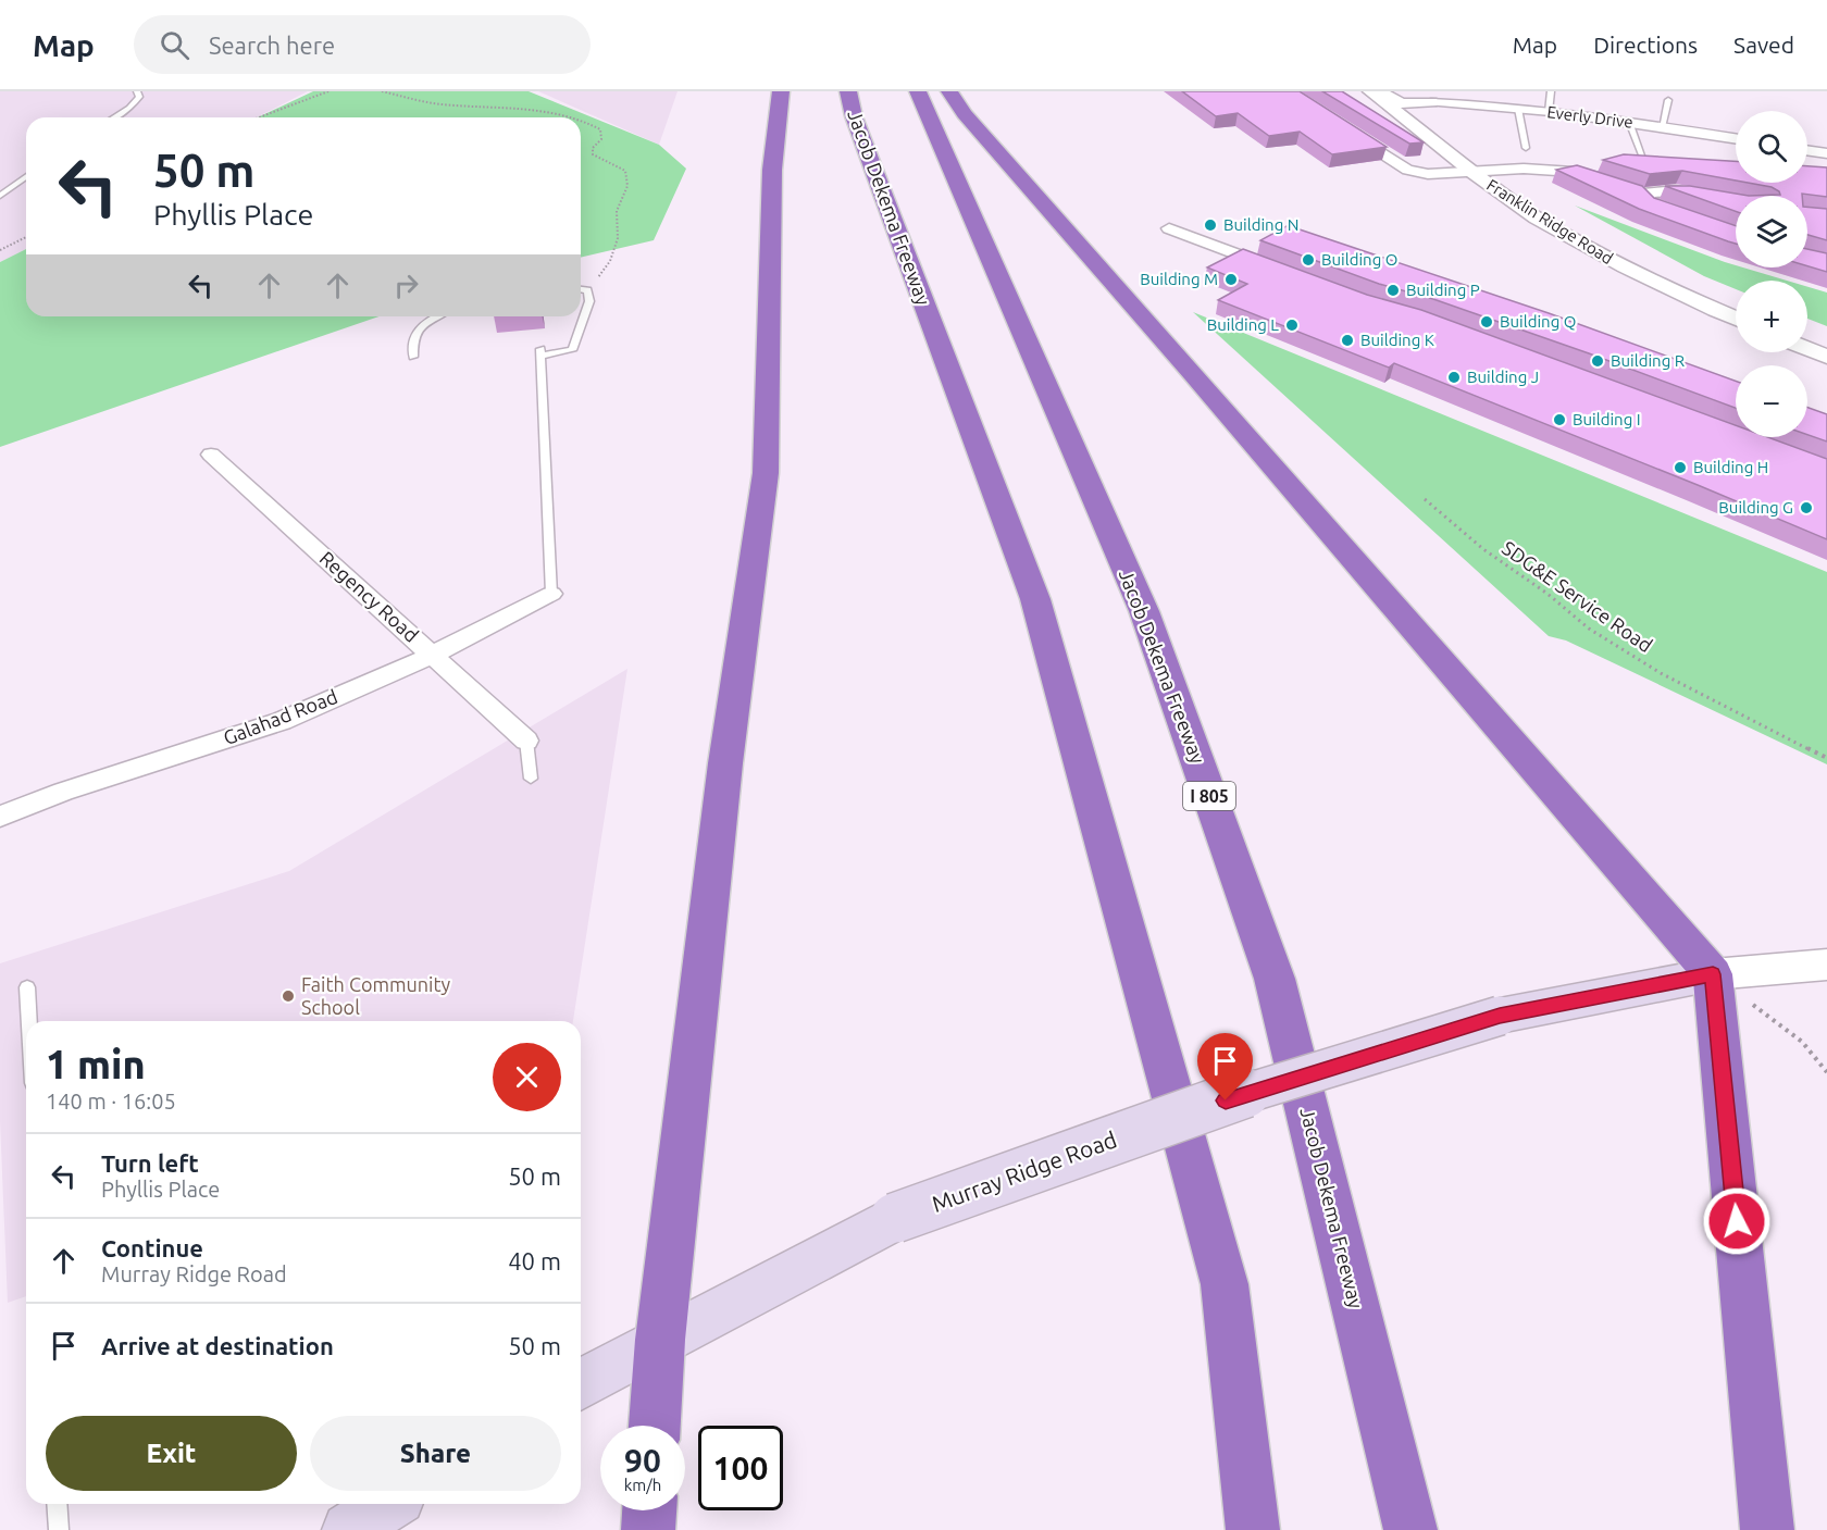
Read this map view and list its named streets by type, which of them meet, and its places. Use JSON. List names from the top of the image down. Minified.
{"streets":{"highway":["Jacob Dekema Freeway","I 805"],"main road":["Murray Ridge Road"],"street":["Everly Drive","Franklin Ridge Road","Regency Road","Galahad Road"],"path":["SDG&E Service Road"]},"crossings":[["Regency Road","Galahad Road"]],"places":["Building N","Building O","Building M","Building P","Building Q","Building L","Building K","Building R","Building J","Building I","Building H","Building G","Faith Community School"],"page":{"header":"Map","search":"Search here","nav":["Map","Directions","Saved"],"map_buttons":["+","−"],"turn":["50 m","Phyllis Place"],"heading":["1 min","140 m · 16:05"],"list":[{"name":"Turn left","note":"Phyllis Place","value":"50 m"},{"name":"Continue","note":"Murray Ridge Road","value":"40 m"},{"name":"Arrive at destination","value":"50 m"}],"buttons":["Exit","Share"],"speed":"90 km/h","limit":"100"}}
